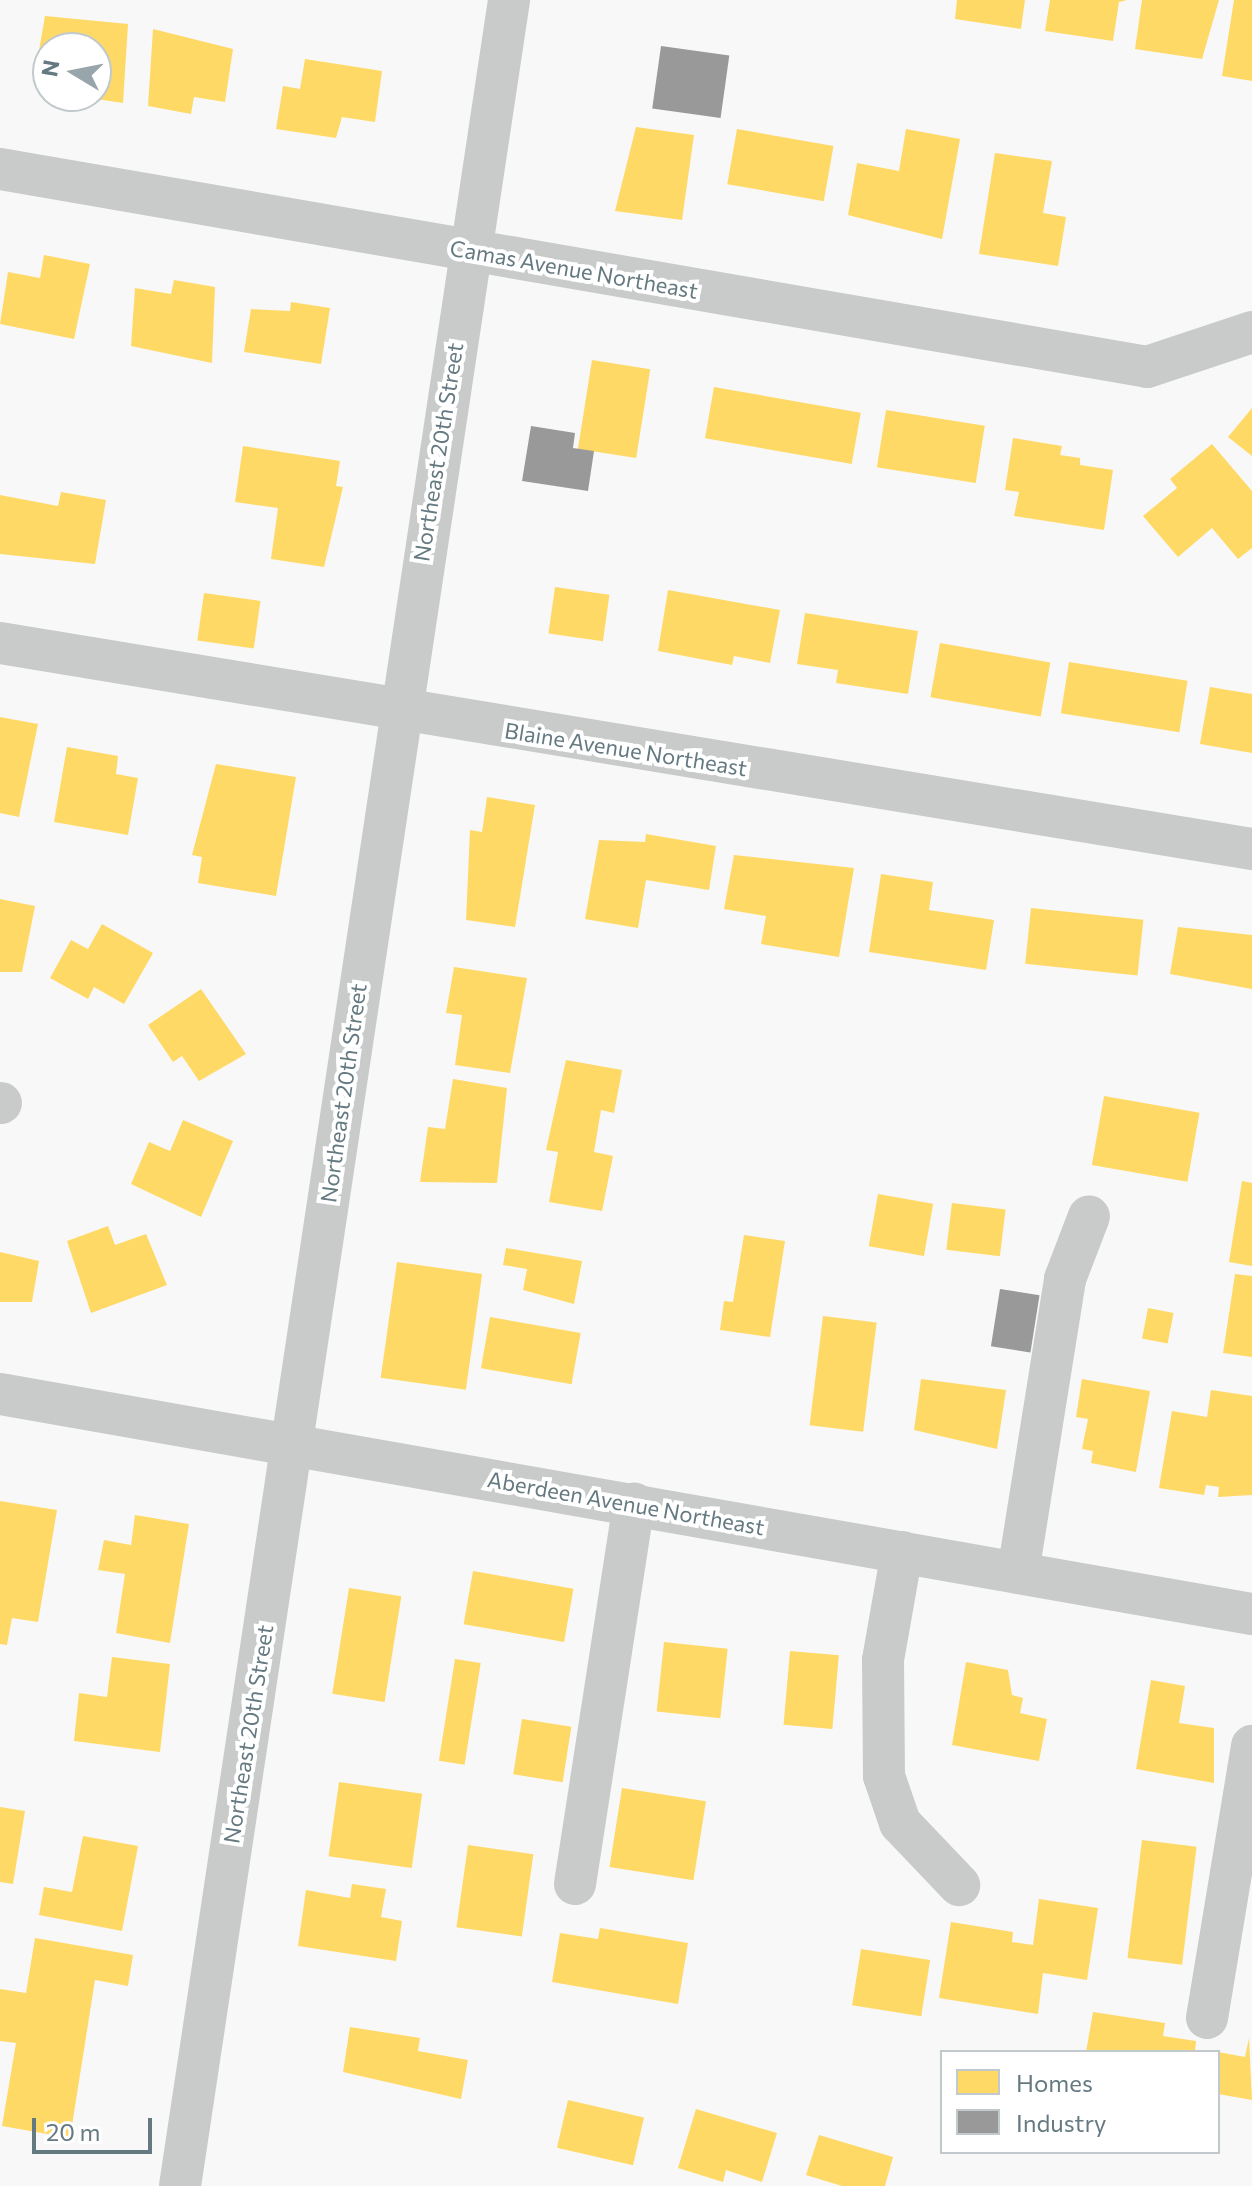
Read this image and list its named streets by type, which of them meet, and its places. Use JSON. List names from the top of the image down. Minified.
{"streets":{"street":["Camas Avenue Northeast","Northeast 20th Street","Blaine Avenue Northeast","Aberdeen Avenue Northeast"]},"crossings":[["Camas Avenue Northeast","Northeast 20th Street"],["Northeast 20th Street","Blaine Avenue Northeast"],["Northeast 20th Street","Aberdeen Avenue Northeast"]],"legend":["Homes","Industry"],"scale_bar":"20 m","north":"left"}
